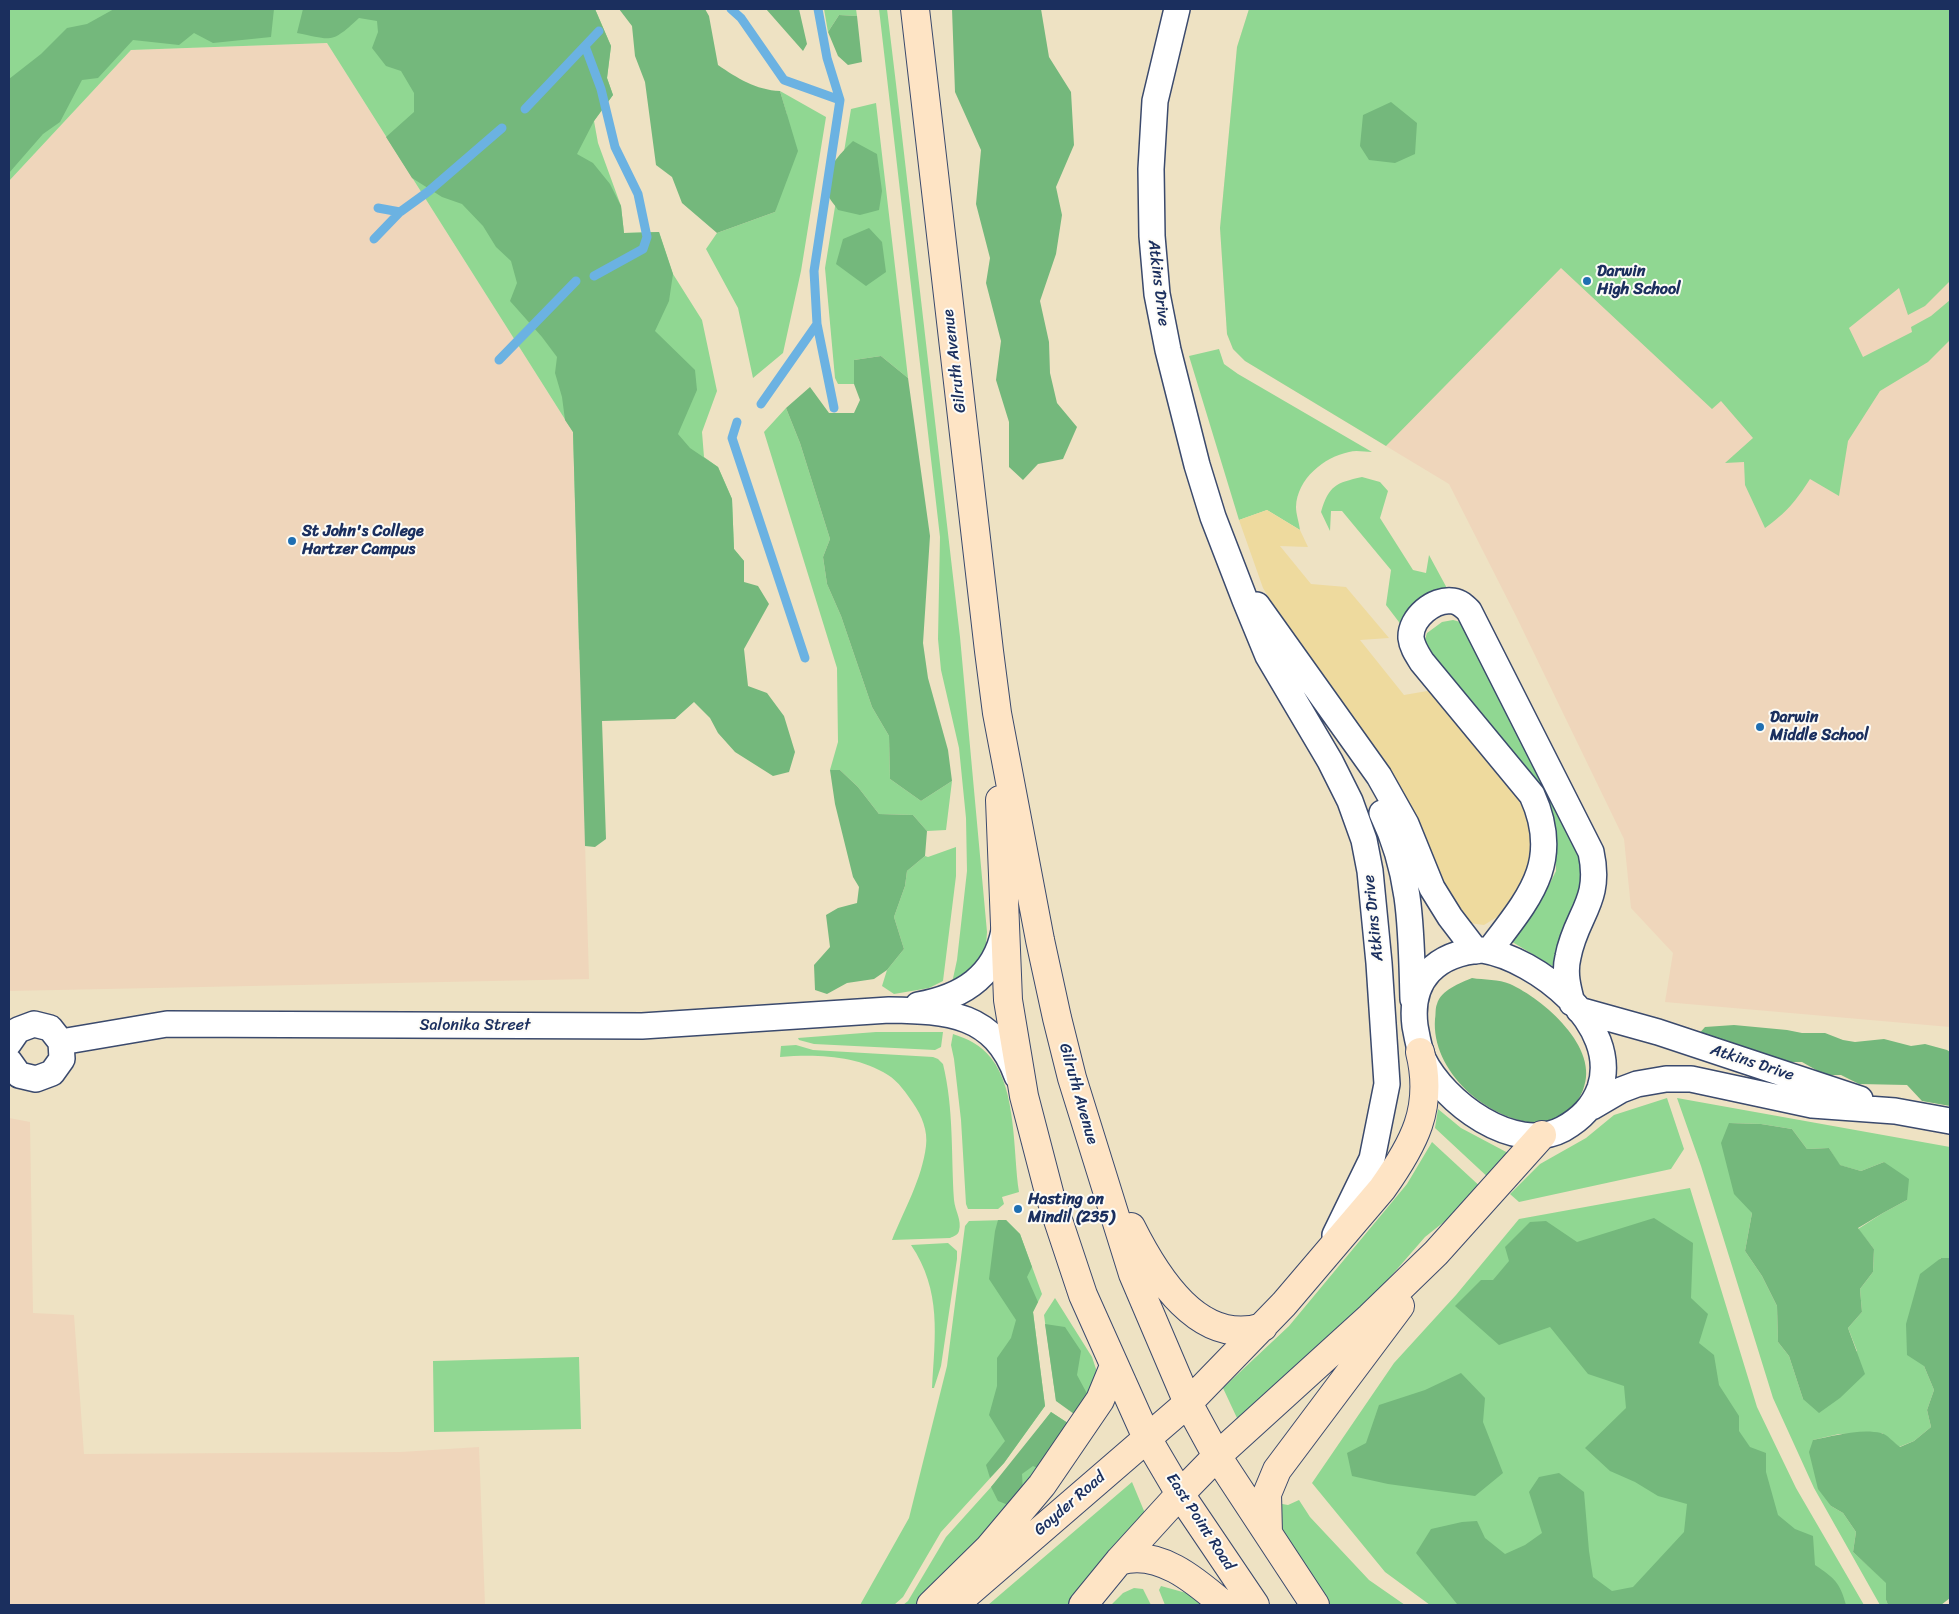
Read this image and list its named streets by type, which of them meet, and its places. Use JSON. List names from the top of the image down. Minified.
{"streets":{"street":["Atkins Drive","Gilruth Avenue","Salonika Street","Goyder Road","East Point Road"]},"crossings":[["Atkins Drive","Goyder Road"],["Gilruth Avenue","Salonika Street"],["Gilruth Avenue","Goyder Road"],["Gilruth Avenue","East Point Road"],["Goyder Road","East Point Road"]],"places":["Darwin High School","St John's College Hartzer Campus","Darwin Middle School","Hasting on Mindil (235)"]}
